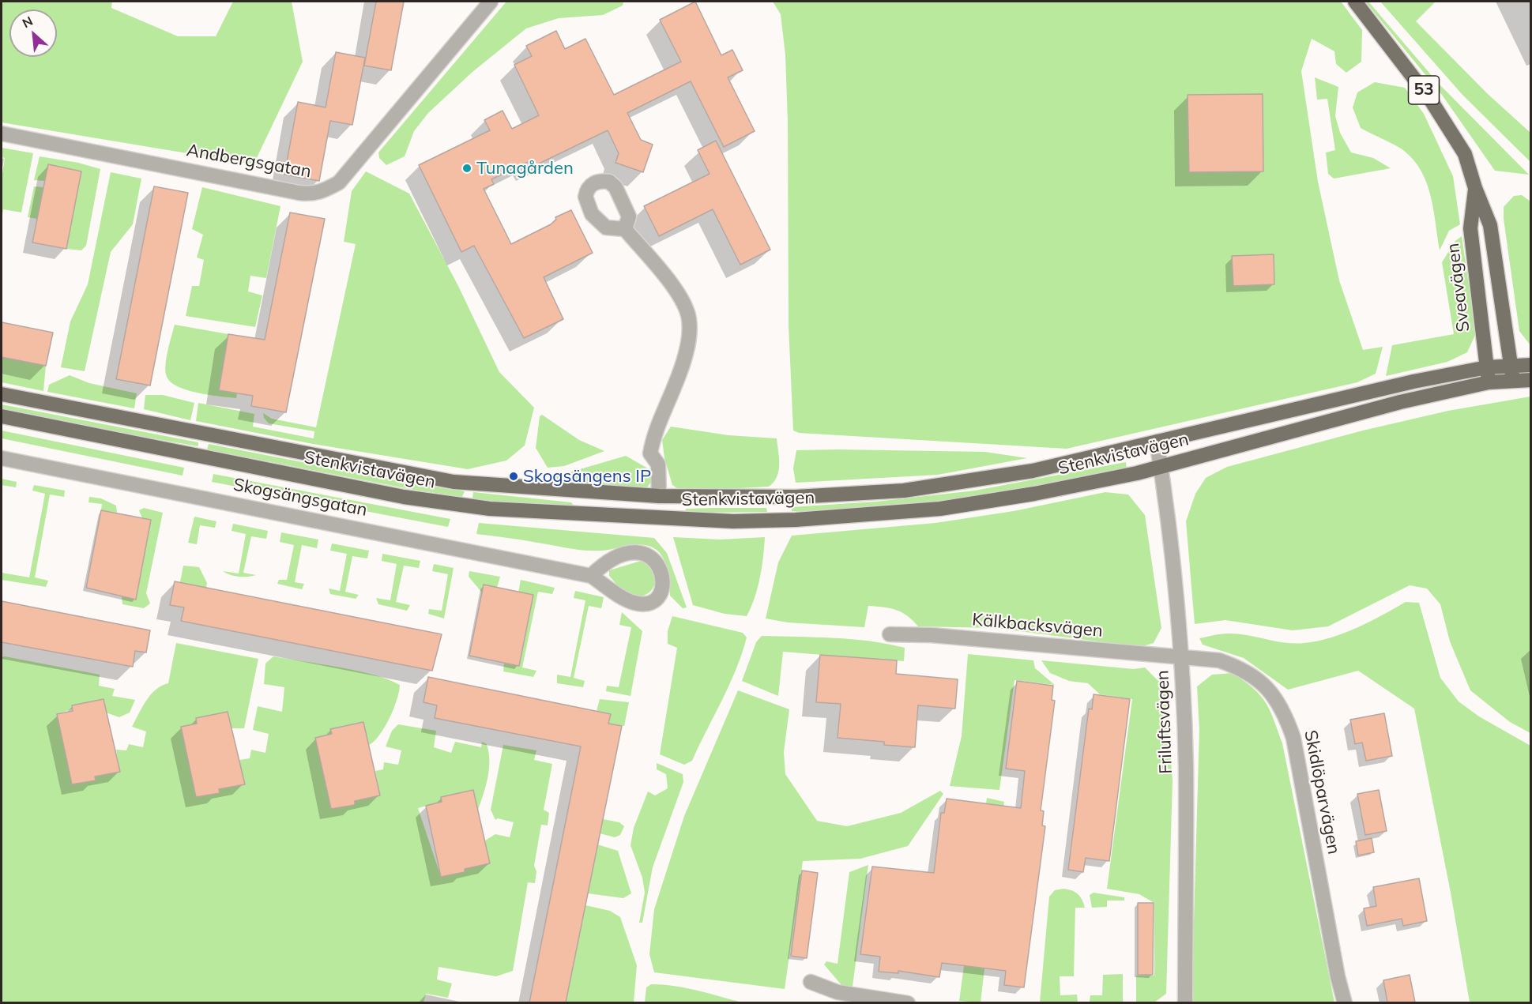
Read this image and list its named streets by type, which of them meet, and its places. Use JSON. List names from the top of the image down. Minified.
{"streets":{"main road":["53","Sveavägen","Stenkvistavägen"],"street":["Andbergsgatan","Skogsängsgatan","Kälkbacksvägen","Friluftsvägen","Skidlöparvägen"]},"crossings":[["Sveavägen","Stenkvistavägen"],["Stenkvistavägen","Friluftsvägen"],["Kälkbacksvägen","Friluftsvägen"],["Kälkbacksvägen","Skidlöparvägen"],["Friluftsvägen","Skidlöparvägen"]],"places":["Tunagården","Skogsängens IP"],"north":"top left"}
